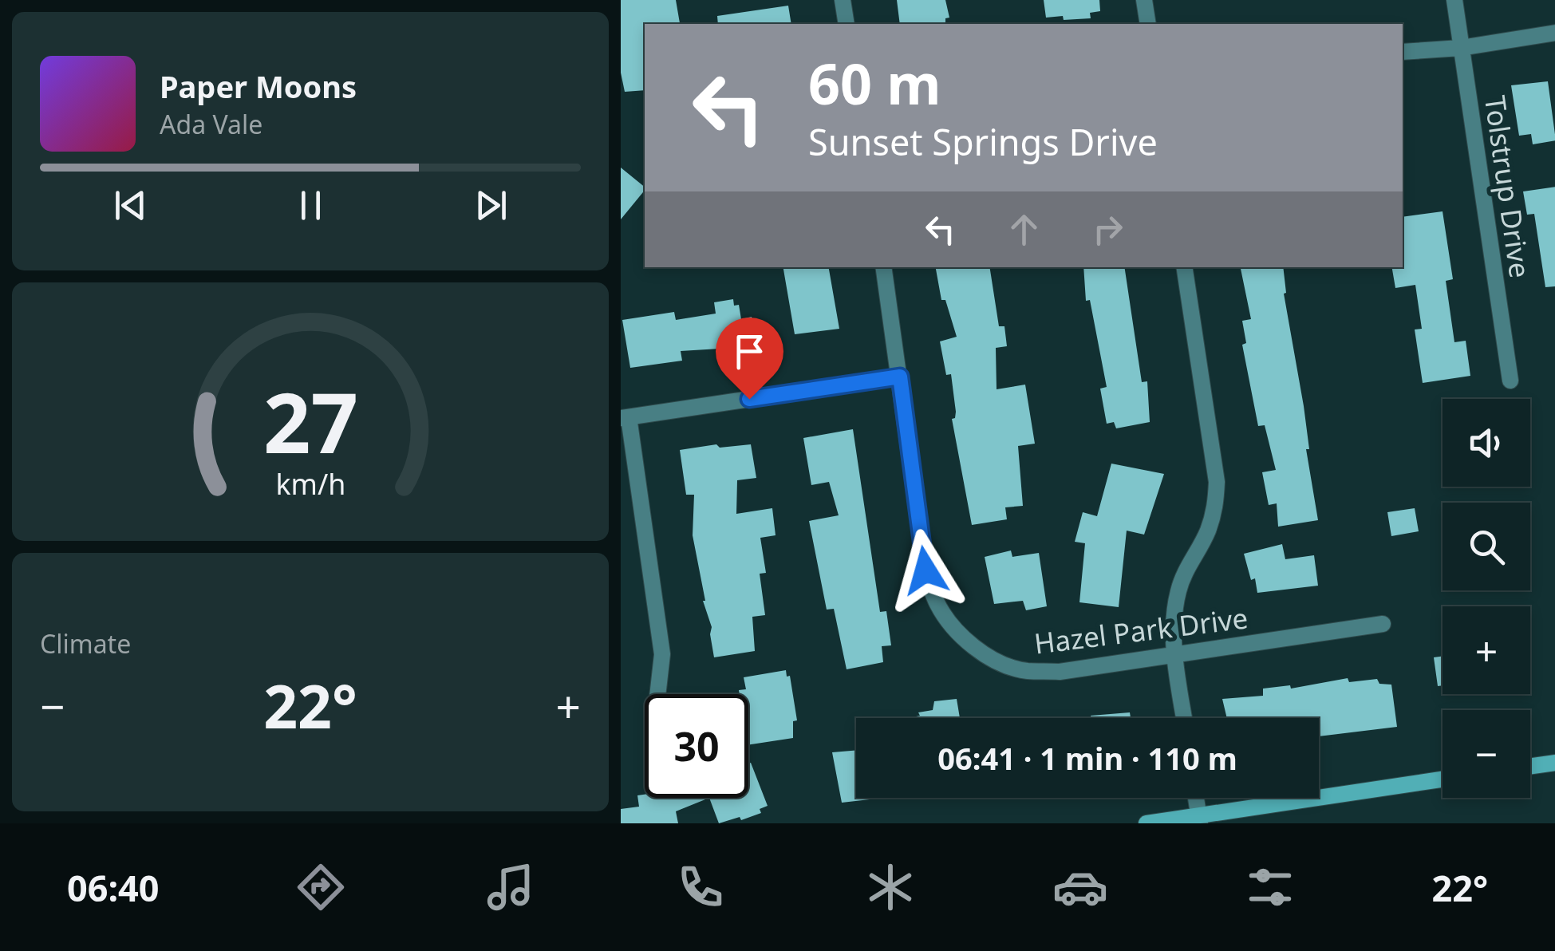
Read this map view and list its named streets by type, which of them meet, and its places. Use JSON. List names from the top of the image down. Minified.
{"streets":{"street":["Tolstrup Drive","Hazel Park Drive"]},"page":{"turn":["60 m","Sunset Springs Drive"],"song":["Paper Moons","Ada Vale"],"map_buttons":["+","−"],"tile":"Climate","heat":["−","22°","+"],"limit":"30","trip":"06:41 · 1 min · 110 m","tabs":["06:40","22°"],"gauge":["27","km/h"]}}
